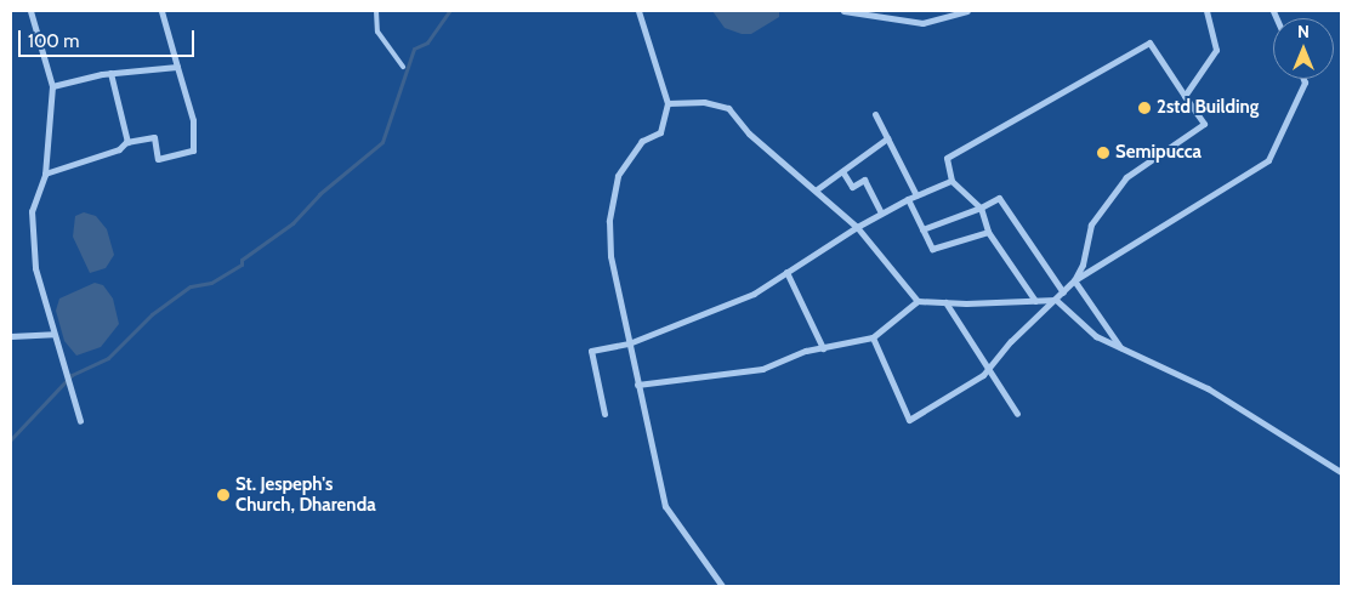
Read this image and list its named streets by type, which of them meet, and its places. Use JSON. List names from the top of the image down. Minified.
{"places":["2std Building","Semipucca","St. Jespeph's Church, Dharenda"],"scale_bar":"100 m","north":"top"}
